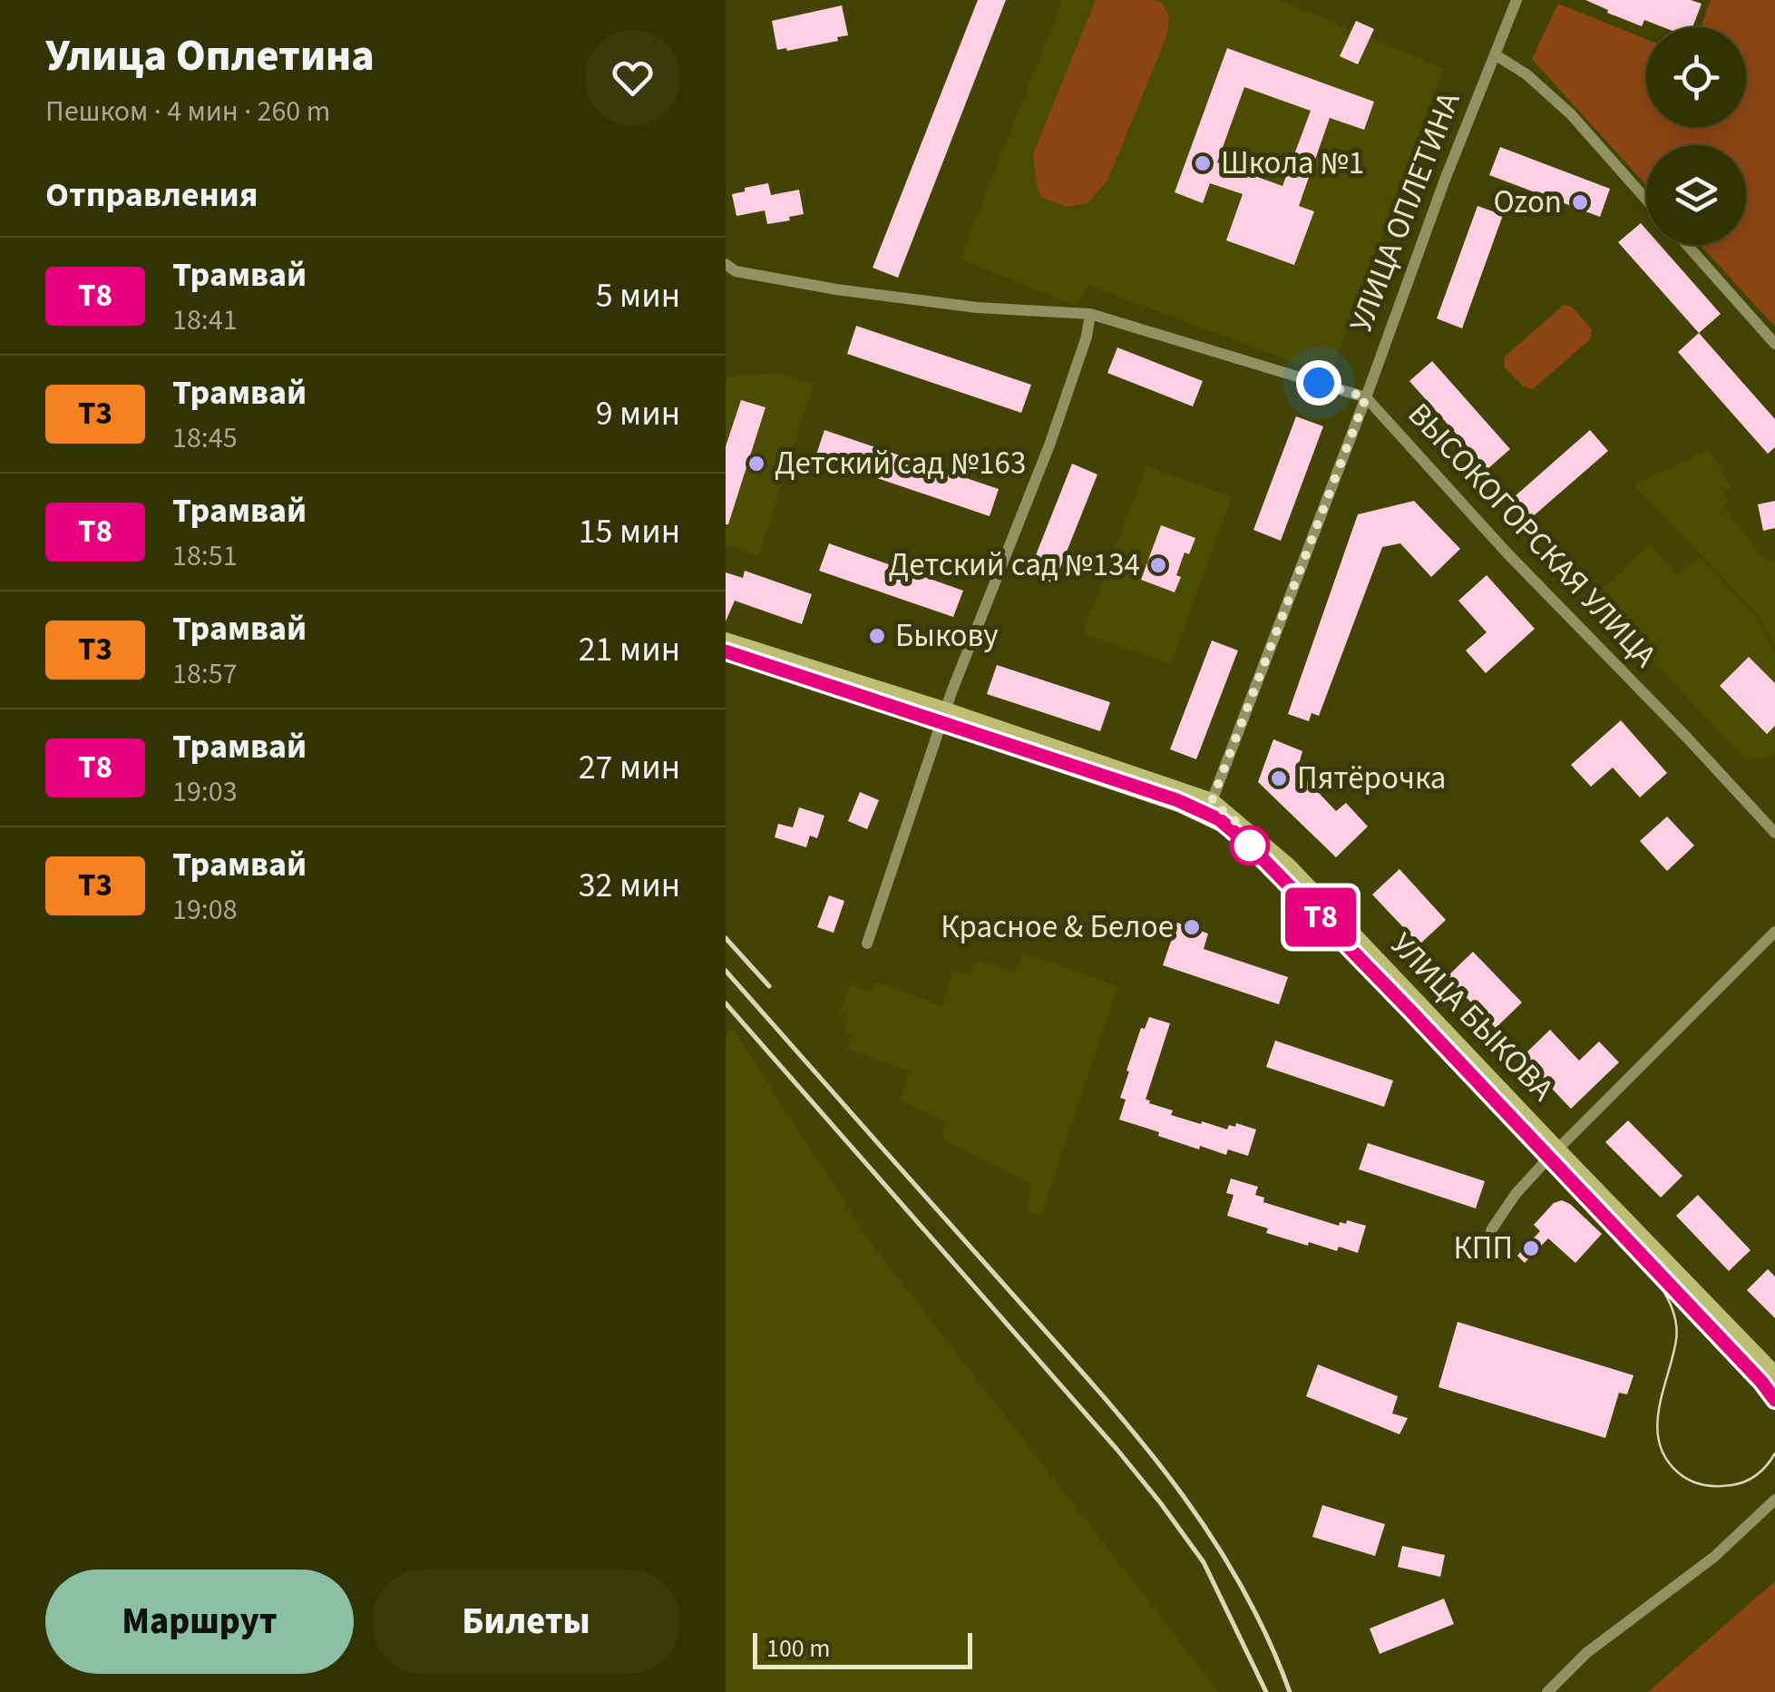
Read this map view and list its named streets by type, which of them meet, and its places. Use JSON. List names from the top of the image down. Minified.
{"streets":{"street":["УЛИЦА ОПЛЕТИНА","ВЫСОКОГОРСКАЯ УЛИЦА","УЛИЦА БЫКОВА"]},"crossings":[["УЛИЦА ОПЛЕТИНА","ВЫСОКОГОРСКАЯ УЛИЦА"],["УЛИЦА ОПЛЕТИНА","УЛИЦА БЫКОВА"]],"places":["Школа №1","Ozon","Детский сад №163","Детский сад №134","Быкову","Пятёрочка","Красное & Белое","КПП"],"lines":["tram line T8"],"scale_bar":"100 m","page":{"heading":[["Улица Оплетина","Пешком · 4 мин · 260 m"],"Отправления"],"on_map":"T8","list":[{"mark":"T8","name":"Трамвай","note":"18:41","value":"5 мин"},{"mark":"T3","name":"Трамвай","note":"18:45","value":"9 мин"},{"mark":"T8","name":"Трамвай","note":"18:51","value":"15 мин"},{"mark":"T3","name":"Трамвай","note":"18:57","value":"21 мин"},{"mark":"T8","name":"Трамвай","note":"19:03","value":"27 мин"},{"mark":"T3","name":"Трамвай","note":"19:08","value":"32 мин"}],"buttons":["Маршрут","Билеты"],"scale":"100 m"}}
